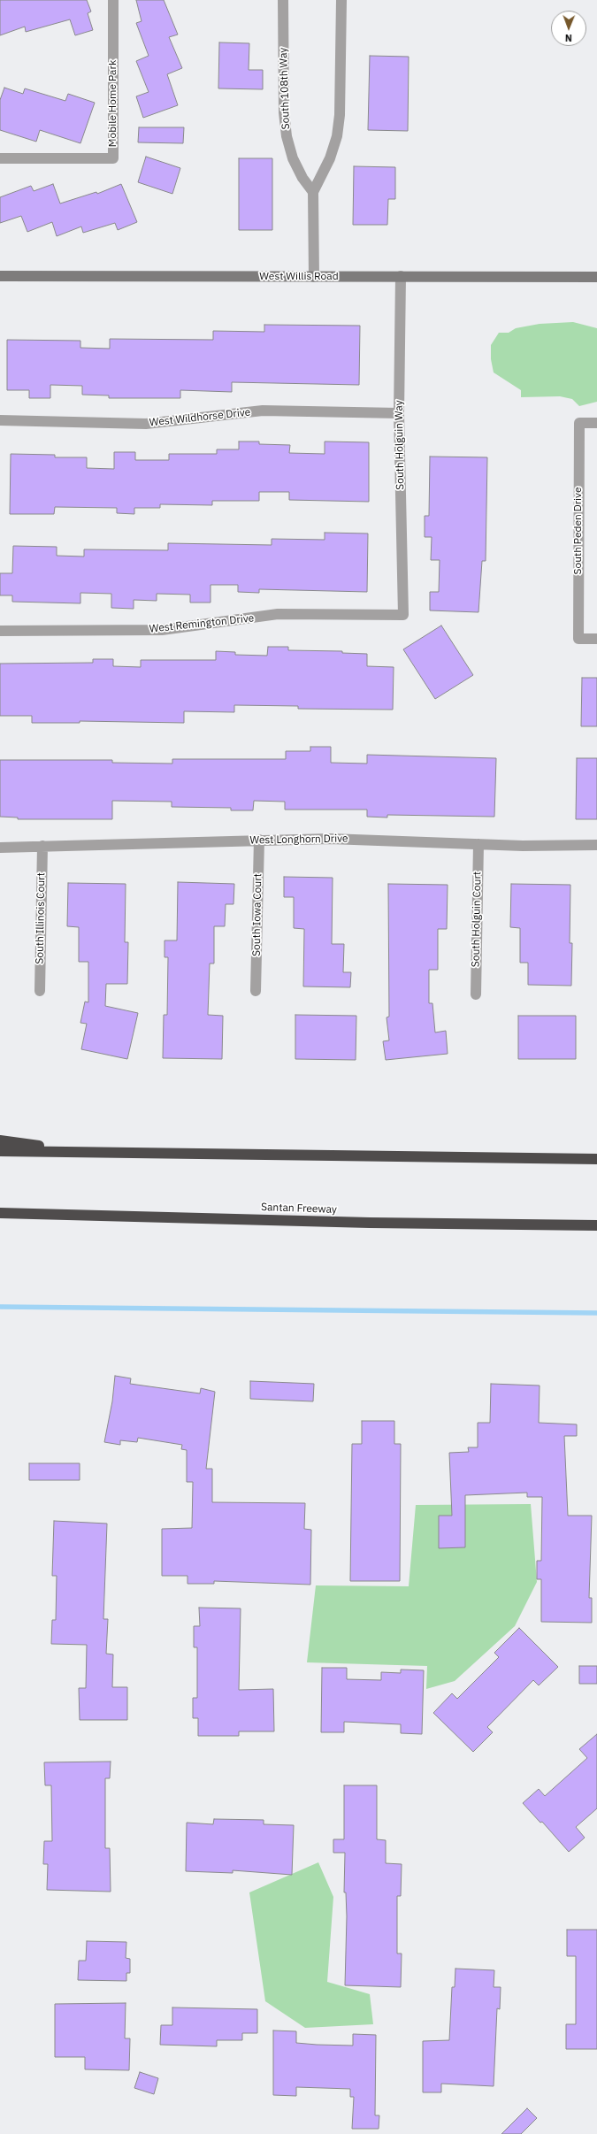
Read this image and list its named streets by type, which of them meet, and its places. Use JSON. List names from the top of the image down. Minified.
{"streets":{"highway":["Santan Freeway"],"street":["South 108th Way","Mobile Home Park","West Willis Road","West Wildhorse Drive","South Holguin Way","South Peden Drive","West Remington Drive","West Longhorn Drive","South Iowa Court","South Illinois Court","South Holguin Court"]},"crossings":[["West Willis Road","South Holguin Way"],["West Wildhorse Drive","South Holguin Way"],["South Holguin Way","West Remington Drive"],["West Longhorn Drive","South Iowa Court"],["West Longhorn Drive","South Illinois Court"],["West Longhorn Drive","South Holguin Court"]],"north":"bottom"}
